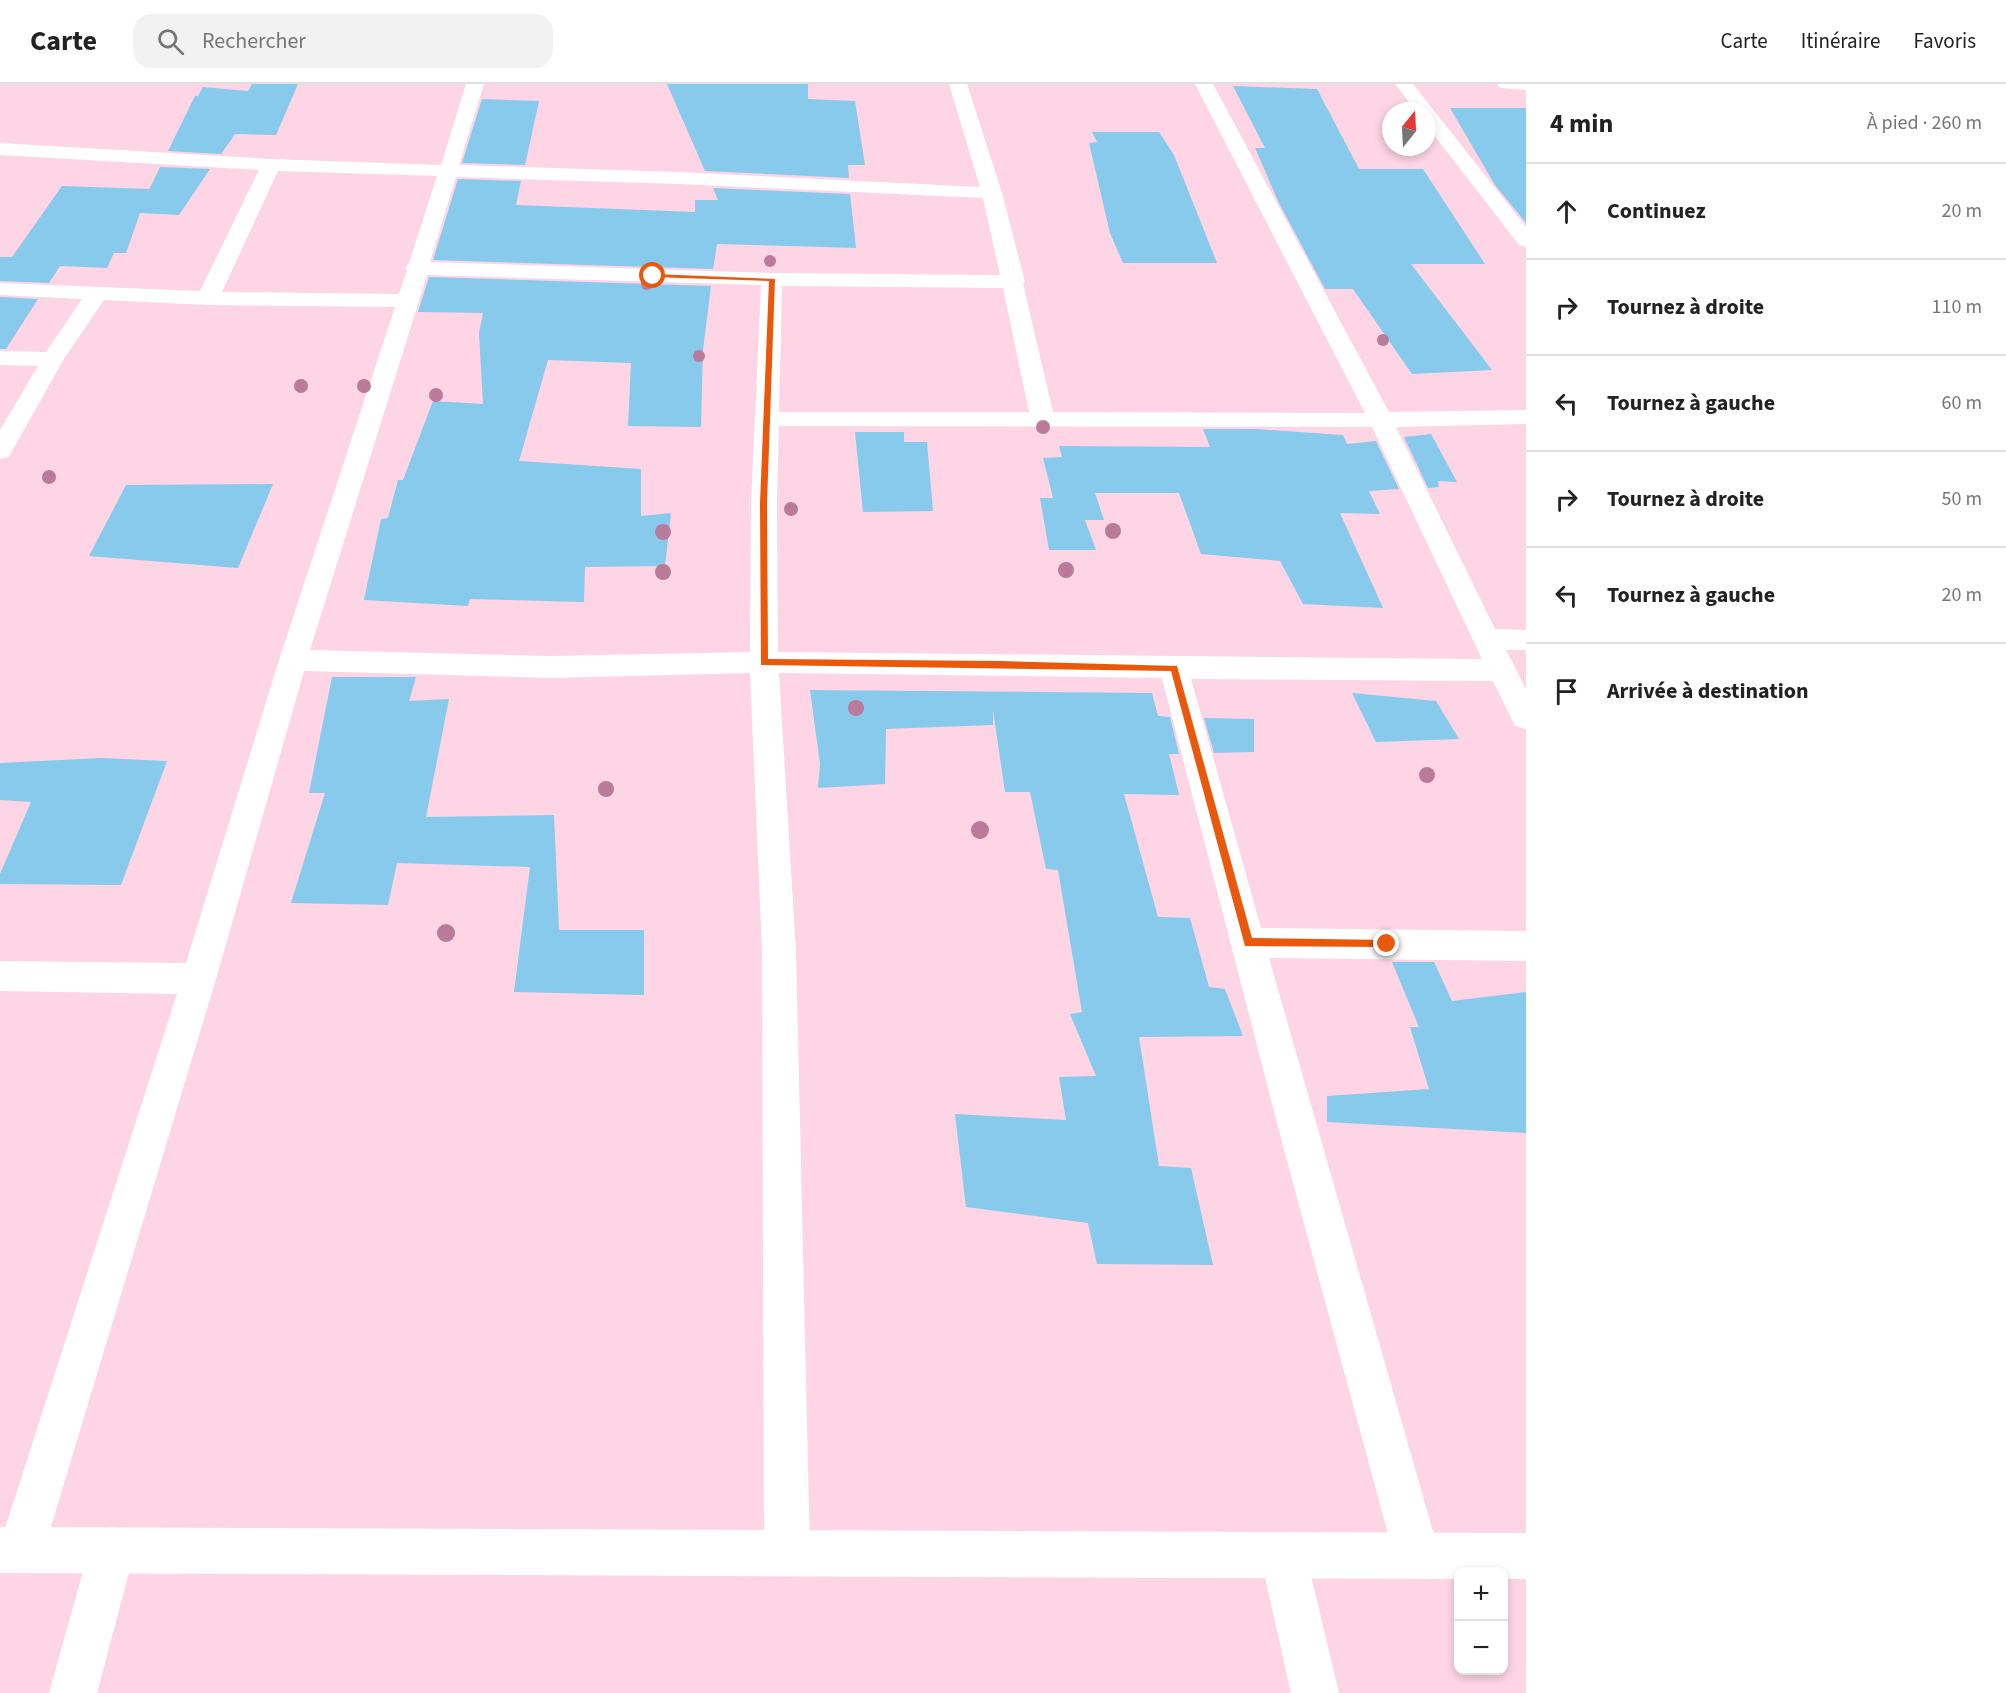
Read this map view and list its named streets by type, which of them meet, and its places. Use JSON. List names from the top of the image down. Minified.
{"north":"top","page":{"header":"Carte","search":"Rechercher","nav":["Carte","Itinéraire","Favoris"],"heading":["4 min","À pied · 260 m"],"list":[["Continuez","20 m"],["Tournez à droite","110 m"],["Tournez à gauche","60 m"],["Tournez à droite","50 m"],["Tournez à gauche","20 m"],"Arrivée à destination"],"map_buttons":["+","−"]}}
